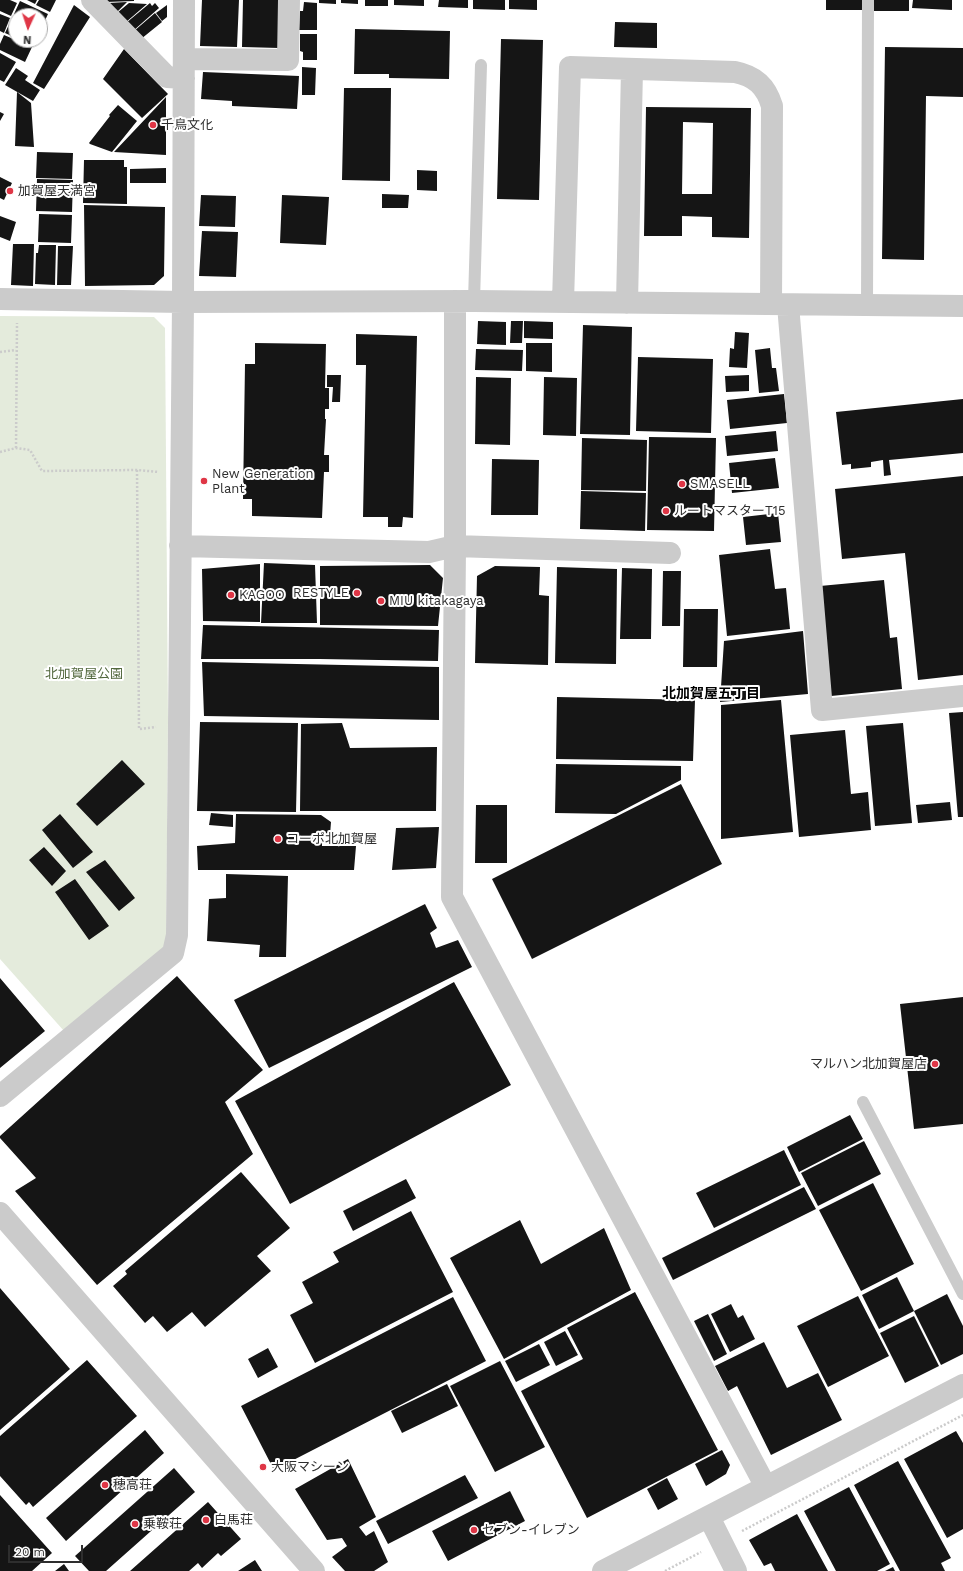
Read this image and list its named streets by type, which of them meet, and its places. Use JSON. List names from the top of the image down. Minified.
{"districts":["北加賀屋五丁目"],"parks":["北加賀屋公園"],"places":["千鳥文化","加賀屋天満宮","New Generation Plant","SMASELL","ルートマスターT15","RESTYLE","KAGOO","MIU kitakagaya","コーポ北加賀屋","マルハン北加賀屋店","大阪マシーン","穂高荘","白馬荘","乗鞍荘","セブン-イレブン"],"scale_bar":"20 m","north":"bottom"}
